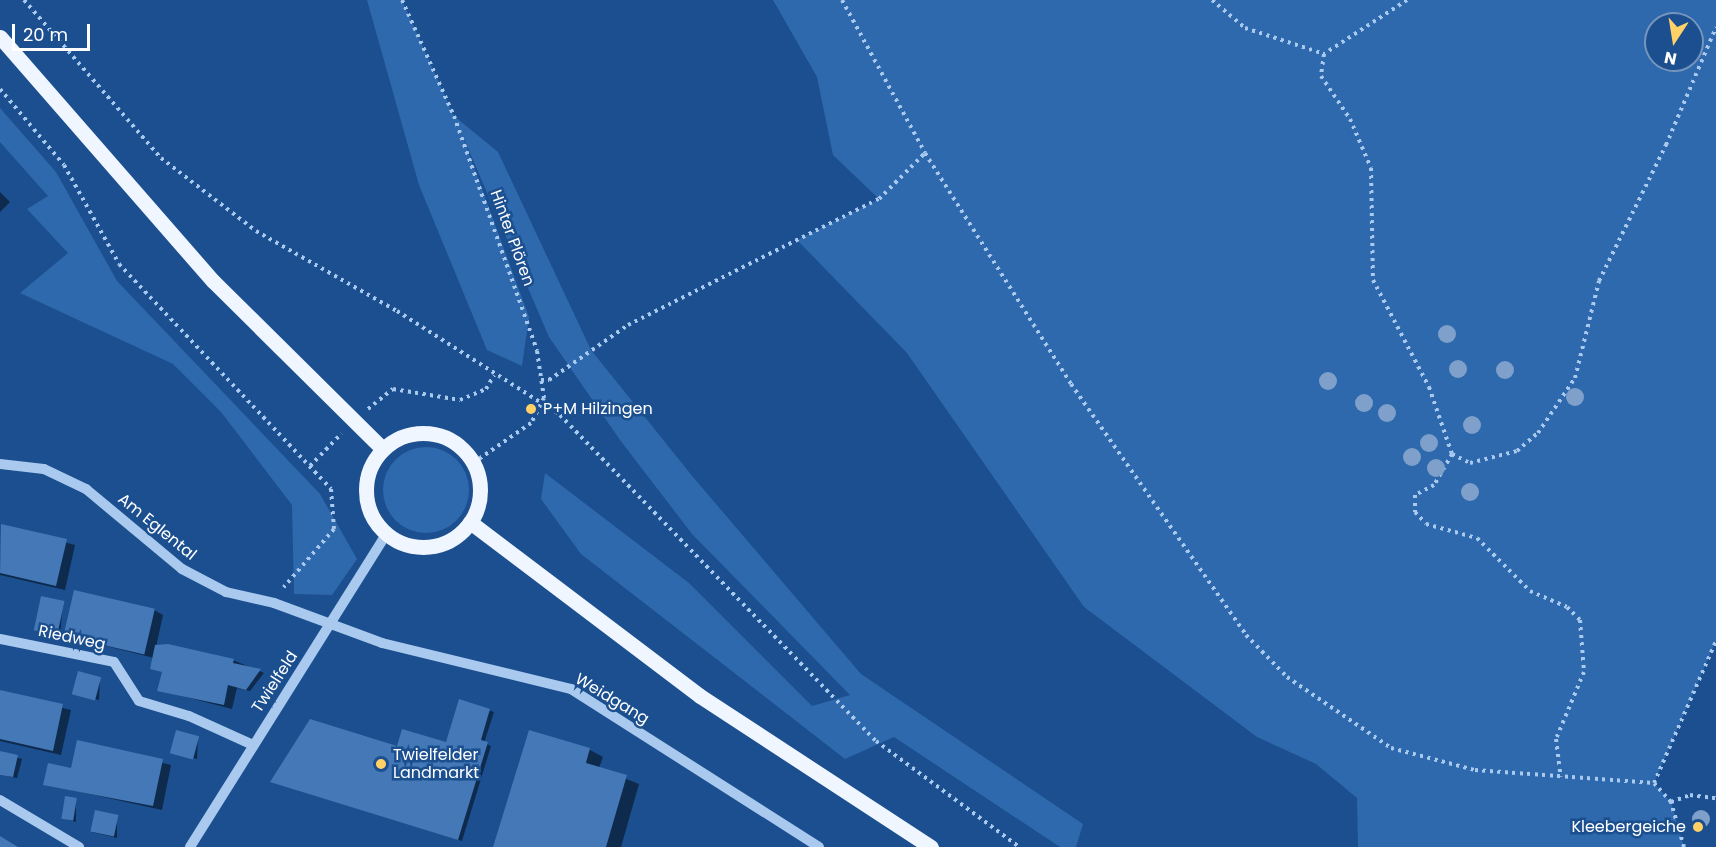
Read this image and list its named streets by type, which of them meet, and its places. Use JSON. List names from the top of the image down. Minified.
{"streets":{"street":["Am Eglental","Riedweg","Twielfeld","Weidgang"],"path":["Hinter Plören"]},"crossings":[["Am Eglental","Twielfeld"],["Am Eglental","Weidgang"],["Riedweg","Twielfeld"],["Twielfeld","Weidgang"]],"places":["P+M Hilzingen","Twielfelder Landmarkt","Kleebergeiche"],"scale_bar":"20 m","north":"bottom"}
